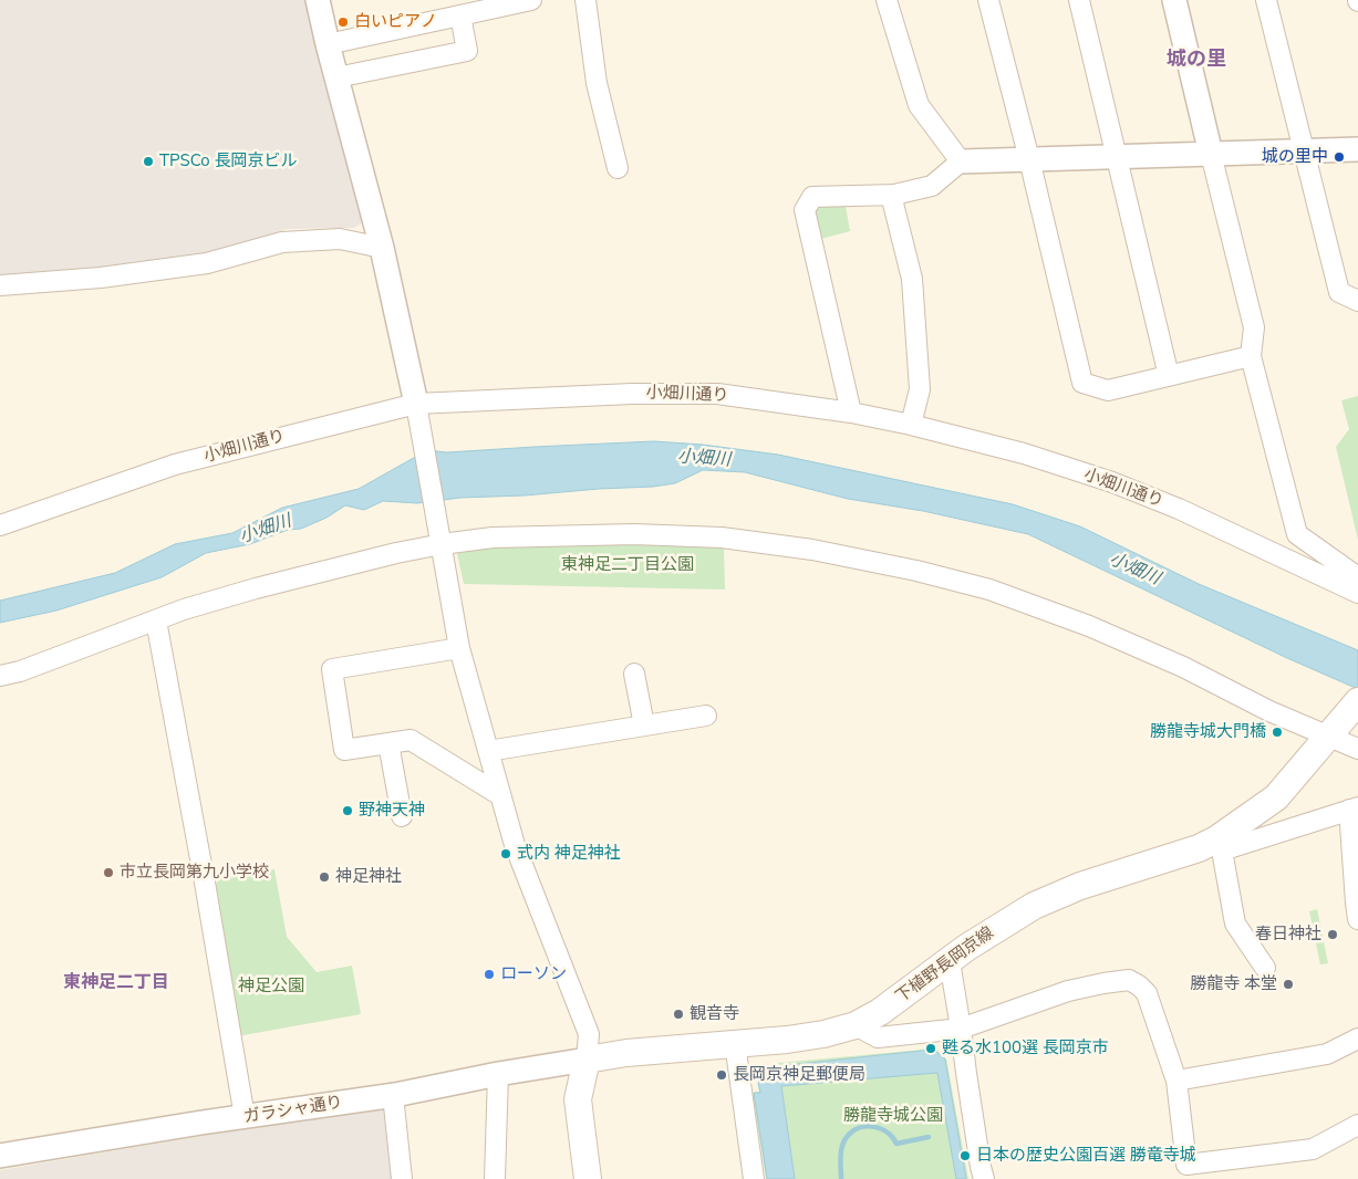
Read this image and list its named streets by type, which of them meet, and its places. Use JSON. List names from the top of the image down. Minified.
{"streets":{"main road":["下植野長岡京線"],"street":["小畑川通り","ガラシャ通り"]},"crossings":[["下植野長岡京線","ガラシャ通り"]],"districts":["城の里","東神足二丁目"],"water":["小畑川"],"parks":["東神足二丁目公園","神足公園","勝龍寺城公園"],"places":["白いピアノ","城の里中","TPSCo 長岡京ビル","勝龍寺城大門橋","野神天神","式内 神足神社","市立長岡第九小学校","神足神社","春日神社","ローソン","勝龍寺 本堂","観音寺","甦る水100選 長岡京市","長岡京神足郵便局","日本の歴史公園百選 勝竜寺城"]}
